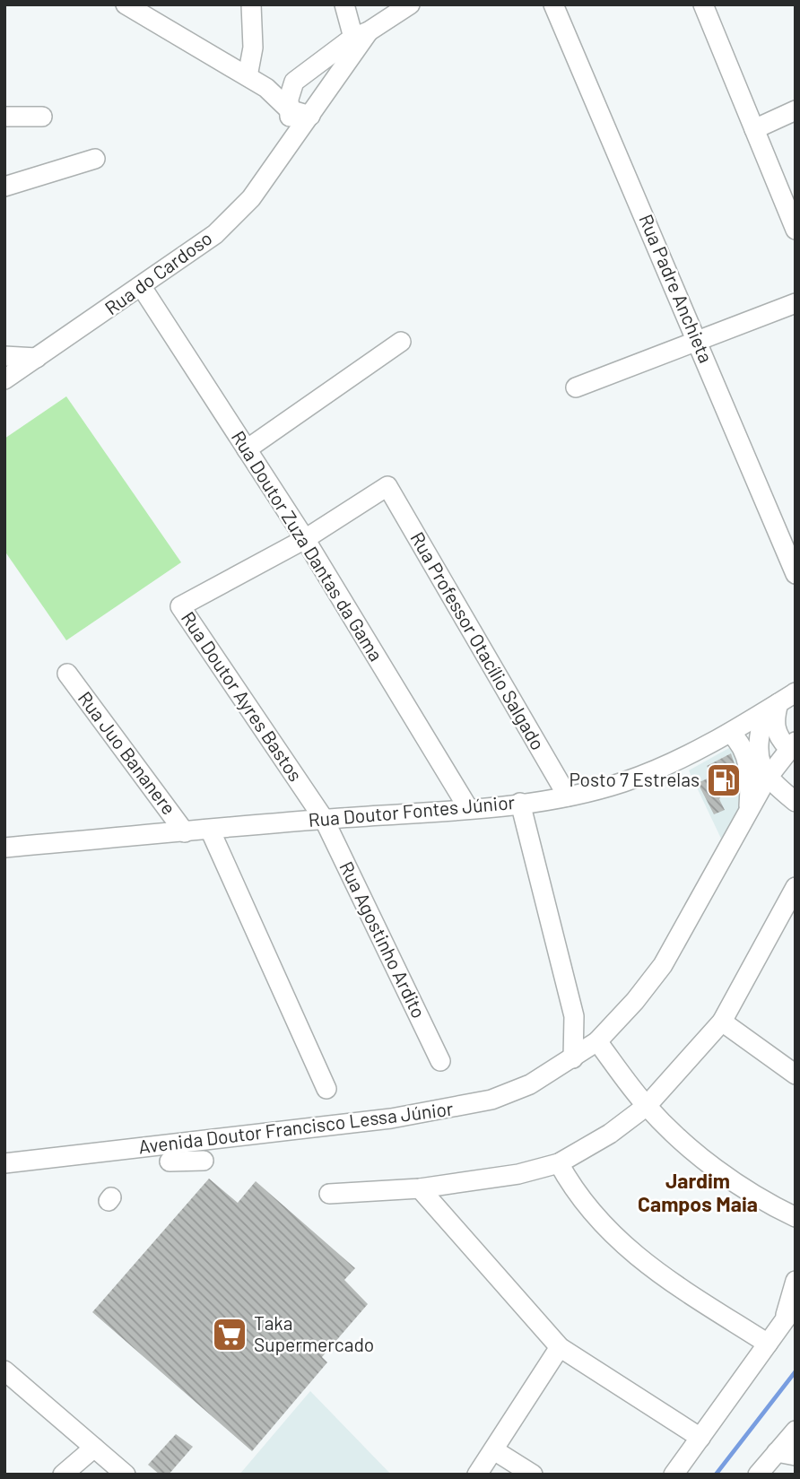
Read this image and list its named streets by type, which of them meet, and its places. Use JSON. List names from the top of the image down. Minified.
{"streets":{"street":["Rua do Cardoso","Rua Padre Anchieta","Rua Doutor Zuza Dantas da Gama","Rua Professor Otacílio Salgado","Rua Doutor Ayres Bastos","Rua Juo Bananere","Rua Doutor Fontes Júnior","Rua Agostinho Ardito","Avenida Doutor Francisco Lessa Júnior"]},"crossings":[["Rua do Cardoso","Rua Doutor Zuza Dantas da Gama"],["Rua Doutor Zuza Dantas da Gama","Rua Professor Otacílio Salgado"],["Rua Doutor Zuza Dantas da Gama","Rua Doutor Ayres Bastos"],["Rua Doutor Zuza Dantas da Gama","Rua Doutor Fontes Júnior"],["Rua Professor Otacílio Salgado","Rua Doutor Ayres Bastos"],["Rua Professor Otacílio Salgado","Rua Doutor Fontes Júnior"],["Rua Doutor Ayres Bastos","Rua Doutor Fontes Júnior"],["Rua Doutor Ayres Bastos","Rua Agostinho Ardito"],["Rua Juo Bananere","Rua Doutor Fontes Júnior"],["Rua Doutor Fontes Júnior","Rua Agostinho Ardito"]],"districts":["Jardim Campos Maia"],"places":{"fuel station":["Posto 7 Estrelas"],"supermarket":["Taka Supermercado"]}}
